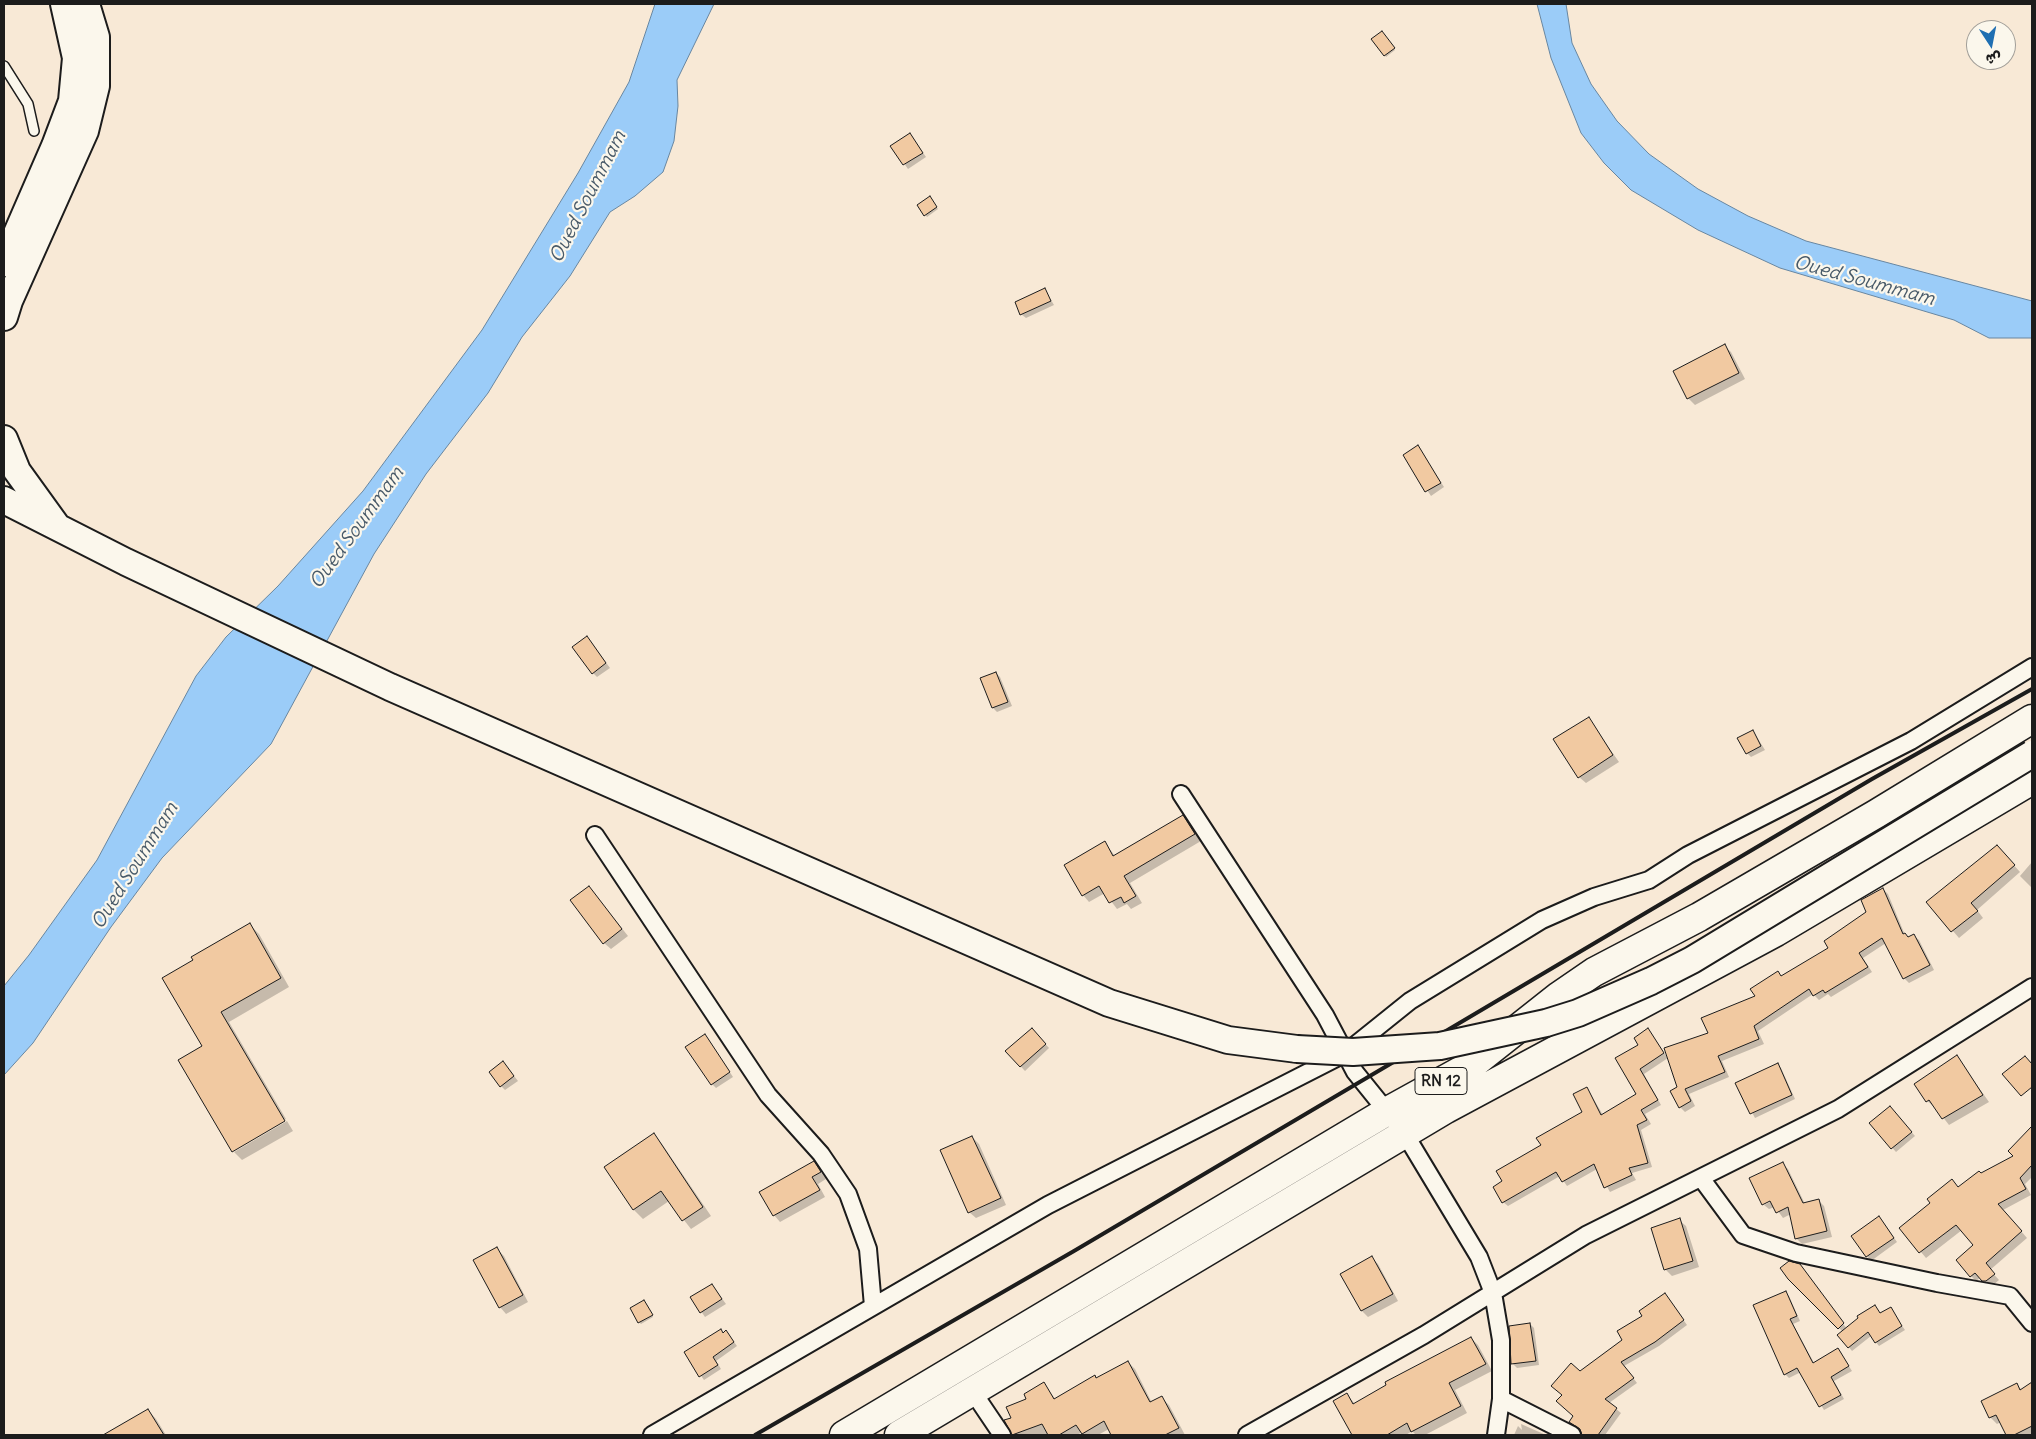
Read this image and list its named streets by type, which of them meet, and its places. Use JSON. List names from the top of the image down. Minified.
{"streets":{"highway":["RN 12"]},"water":["Oued Soummam"],"north":"bottom"}
